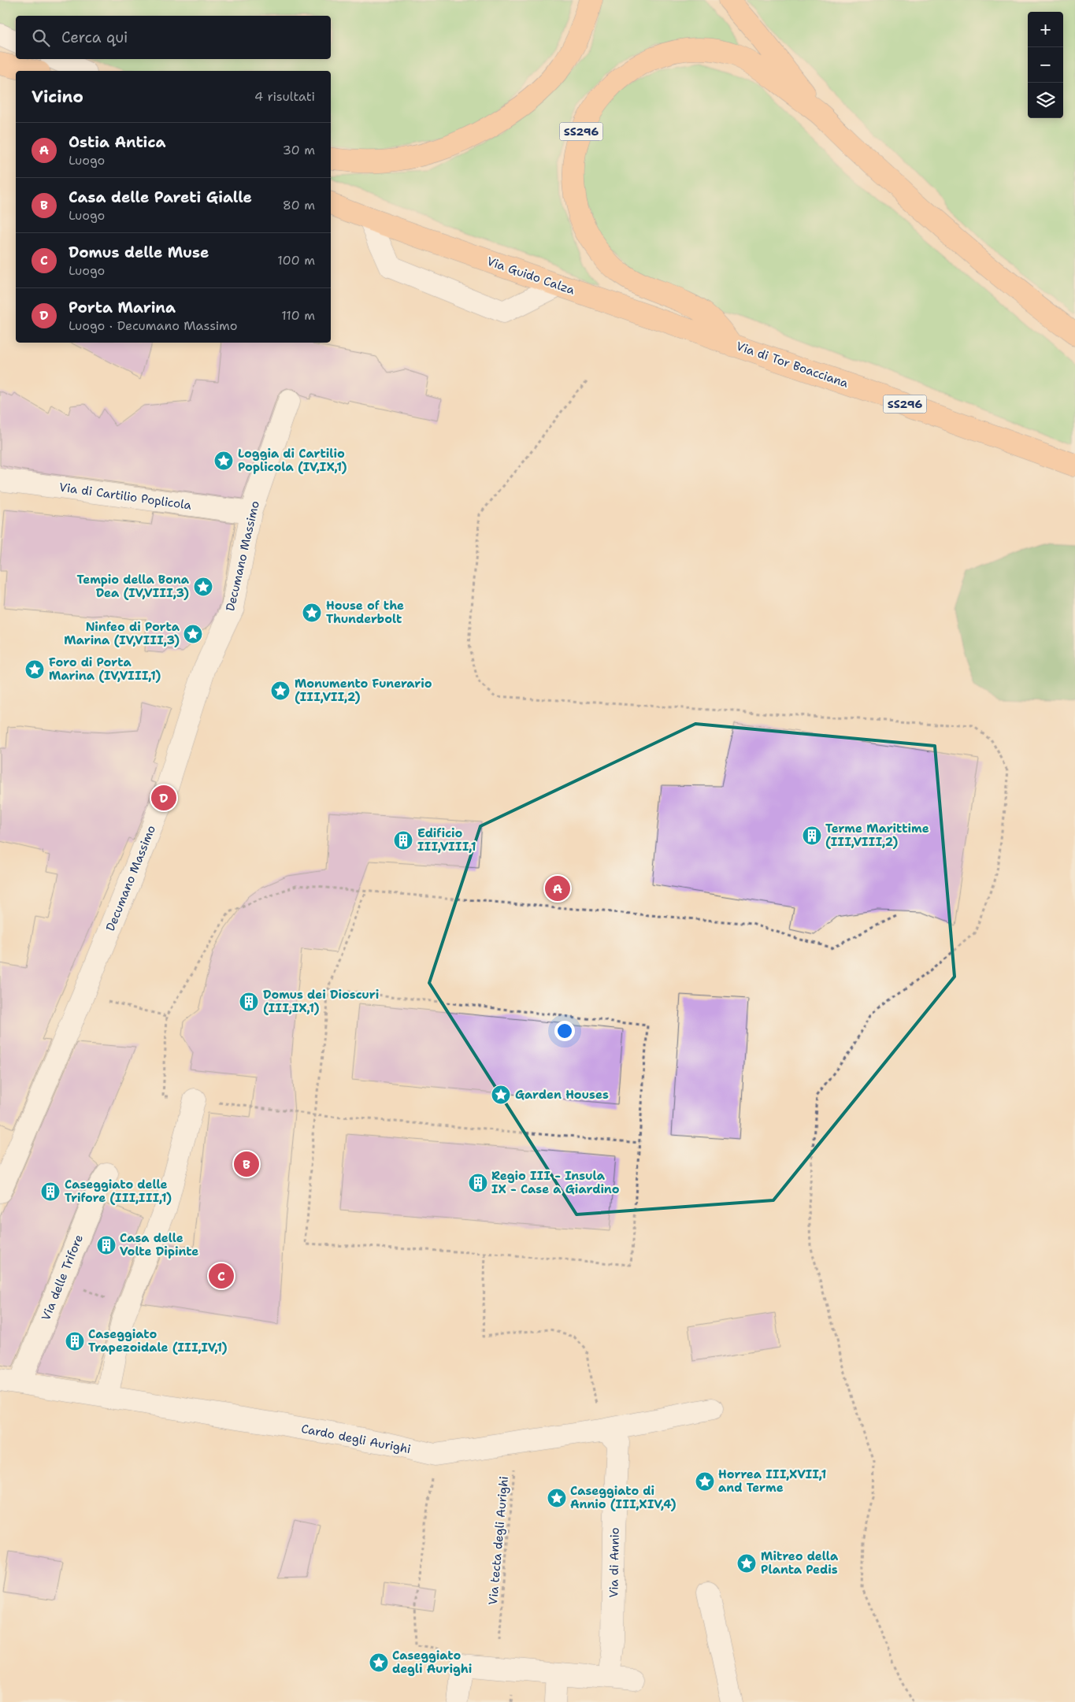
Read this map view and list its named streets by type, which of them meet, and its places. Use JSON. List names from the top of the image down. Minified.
{"streets":{"main road":["SS296","Via Guido Calza","Via di Tor Boacciana"],"street":["Via di Cartilio Poplicola","Decumano Massimo","Via delle Trifore","Cardo degli Aurighi","Via di Annio"],"path":["Via tecta degli Aurighi"]},"crossings":[["SS296","Via di Tor Boacciana"],["Via Guido Calza","Via di Tor Boacciana"],["Via di Cartilio Poplicola","Decumano Massimo"],["Via delle Trifore","Cardo degli Aurighi"],["Cardo degli Aurighi","Via tecta degli Aurighi"],["Cardo degli Aurighi","Via di Annio"]],"places":{"place":["Loggia di Cartilio Poplicola (IV,IX,1)","Tempio della Bona Dea (IV,VIII,3)","House of the Thunderbolt","Ninfeo di Porta Marina (IV,VIII,3)","Foro di Porta Marina (IV,VIII,1)","Monumento Funerario (III,VII,2)","Garden Houses","Horrea III,XVII,1 and Terme","Caseggiato di Annio (III,XIV,4)","Mitreo della Planta Pedis","Caseggiato degli Aurighi"],"building":["Terme Marittime (III,VIII,2)","Edificio III,VIII,1","Domus dei Dioscuri (III,IX,1)","Regio III - Insula IX - Case a Giardino","Caseggiato delle Trifore (III,III,1)","Casa delle Volte Dipinte","Caseggiato Trapezoidale (III,IV,1)"]},"page":{"map_buttons":["+","−"],"search":"Cerca qui","heading":["Vicino","4 risultati"],"list":[{"mark":"A","name":"Ostia Antica","note":"Luogo","value":"30 m"},{"mark":"B","name":"Casa delle Pareti Gialle","note":"Luogo","value":"80 m"},{"mark":"C","name":"Domus delle Muse","note":"Luogo","value":"100 m"},{"mark":"D","name":"Porta Marina","note":"Luogo · Decumano Massimo","value":"110 m"}],"pins":["D","A","B","C"]}}
